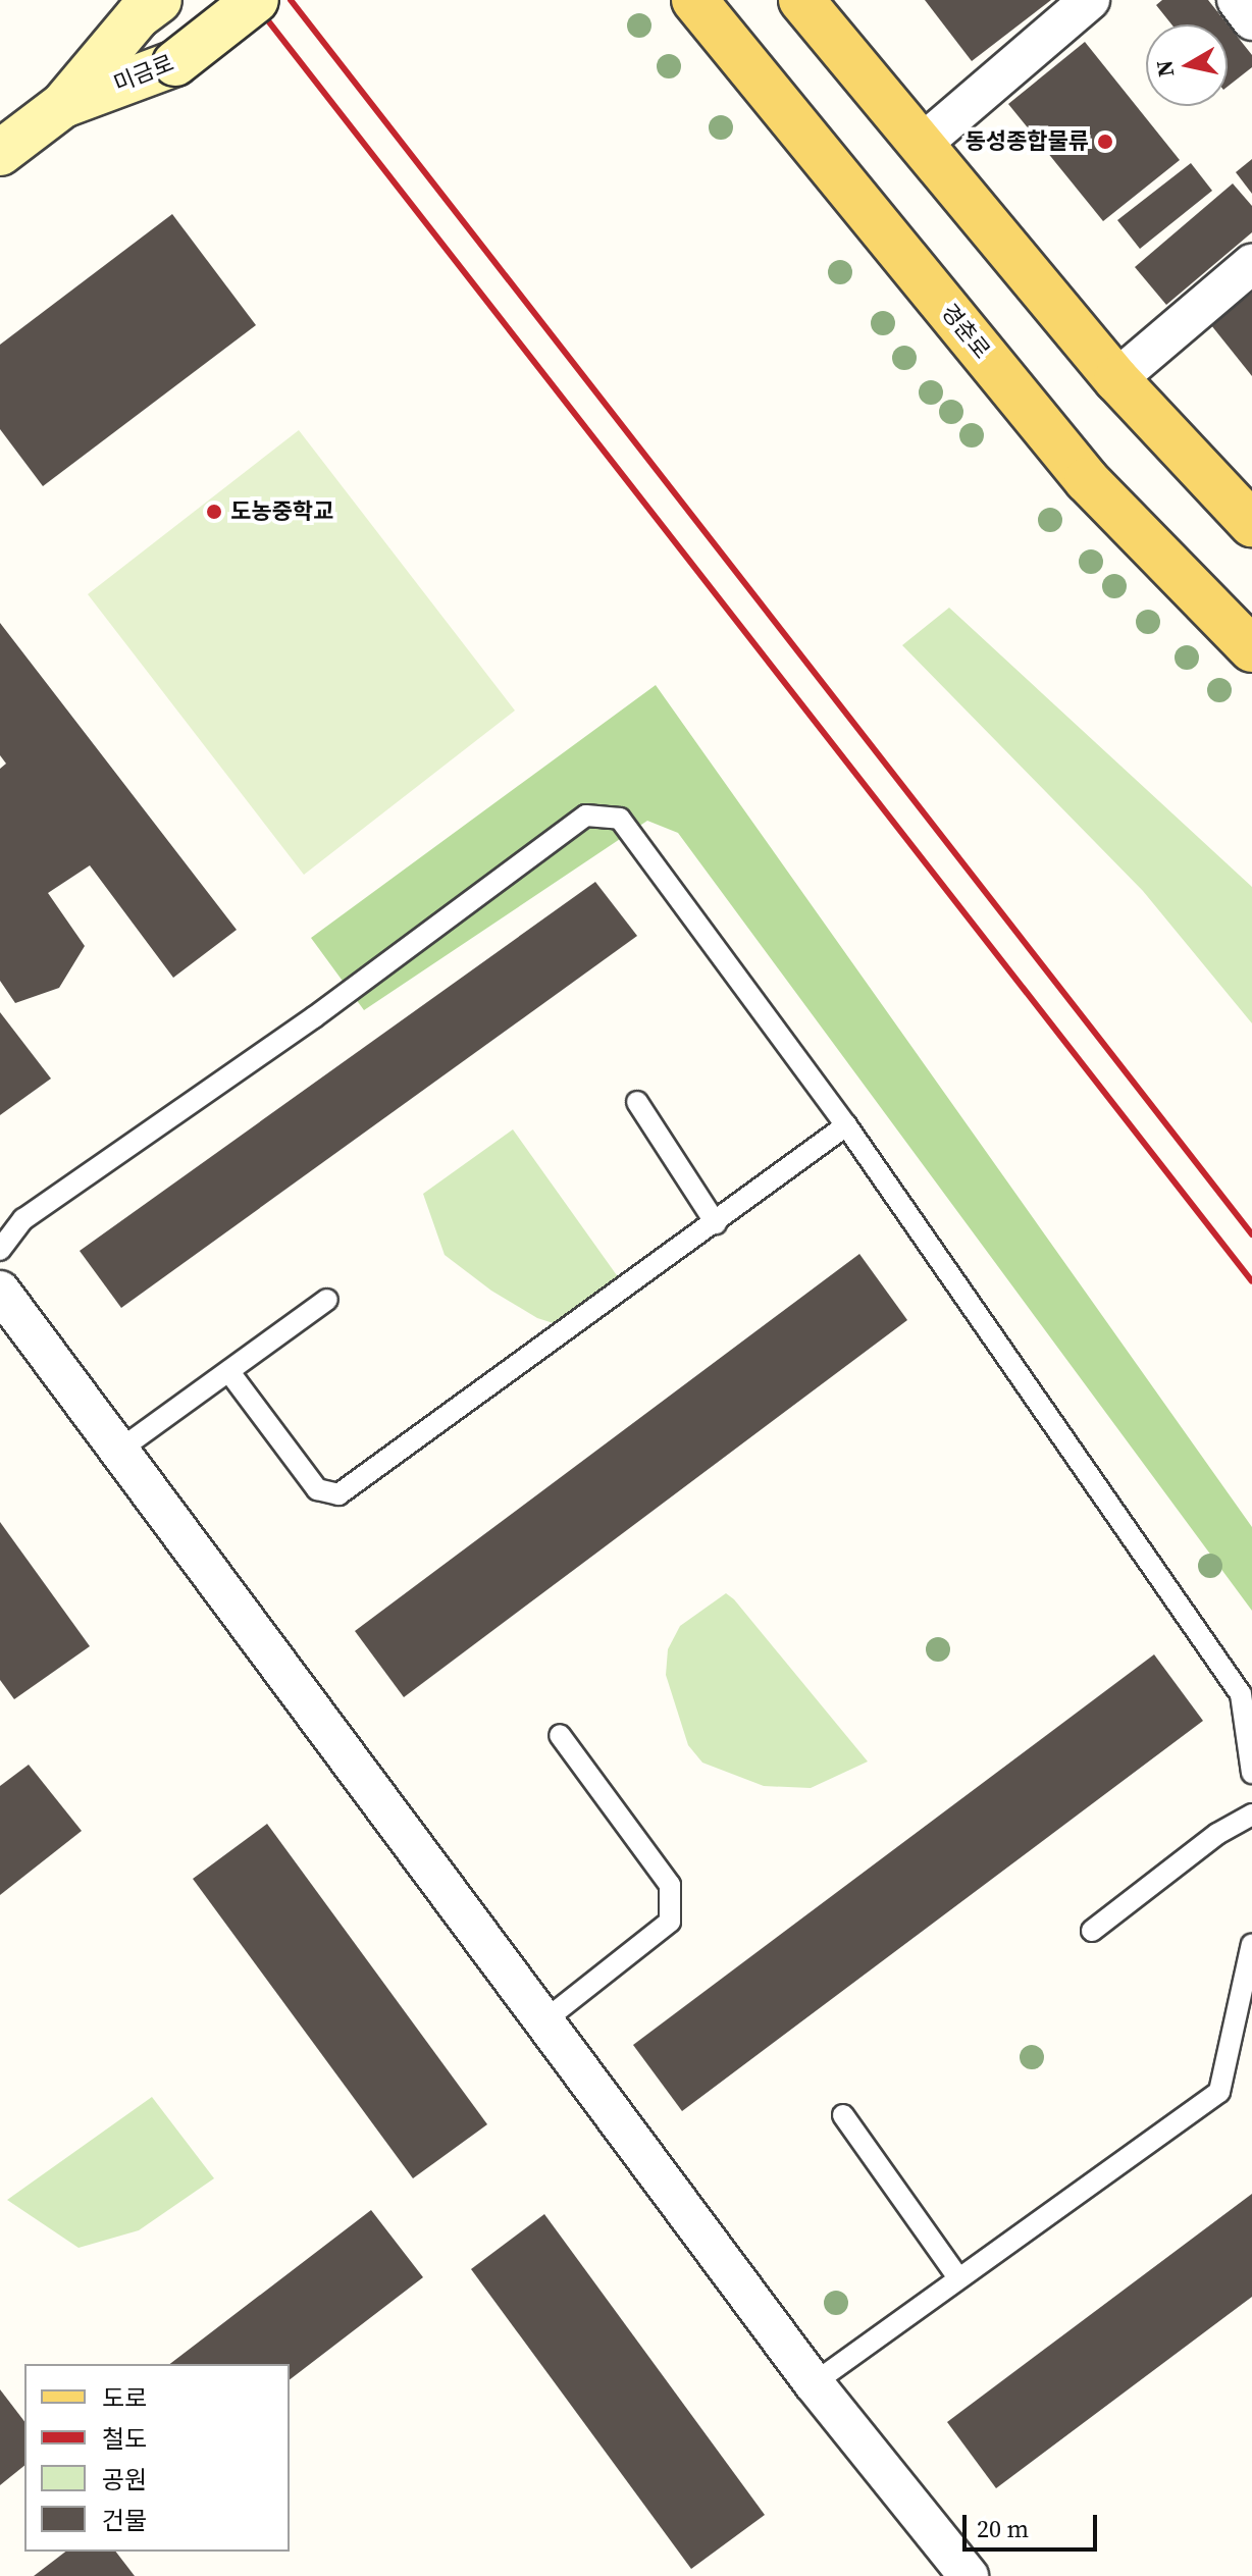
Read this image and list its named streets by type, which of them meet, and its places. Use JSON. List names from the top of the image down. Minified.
{"streets":{"main road":["경춘로"],"street":["미금로"]},"places":["동성종합물류","도농중학교"],"legend":["도로","철도","공원","건물"],"scale_bar":"20 m","north":"left"}
